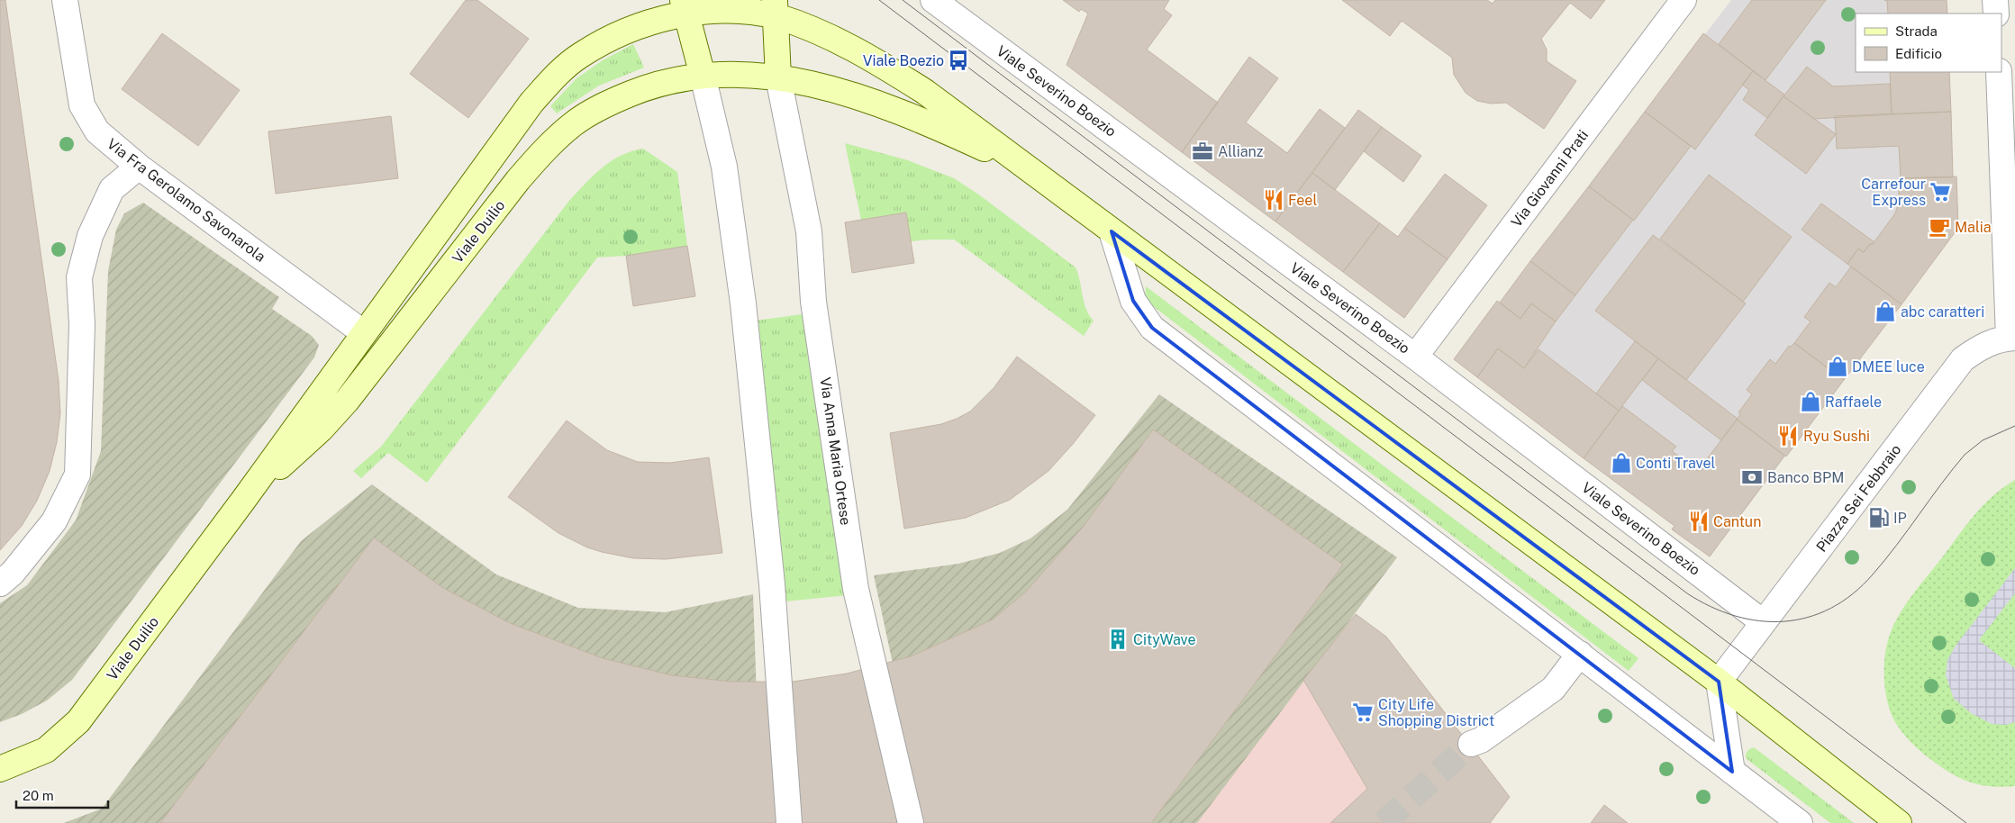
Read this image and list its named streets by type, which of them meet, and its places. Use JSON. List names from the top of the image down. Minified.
{"streets":{"street":["Viale Severino Boezio","Via Giovanni Prati","Via Fra Gerolamo Savonarola","Viale Duilio","Via Anna Maria Ortese","Piazza Sei Febbraio"]},"crossings":[["Viale Severino Boezio","Via Giovanni Prati"],["Viale Severino Boezio","Piazza Sei Febbraio"],["Via Fra Gerolamo Savonarola","Viale Duilio"],["Viale Duilio","Via Anna Maria Ortese"]],"places":{"bus stop":["Viale Boezio"],"office":["Allianz"],"supermarket":["Carrefour Express","City Life Shopping District"],"restaurant":["Feel","Ryu Sushi","Cantun"],"cafe":["Malia"],"shop":["abc caratteri","DMEE luce","Raffaele","Conti Travel"],"bank":["Banco BPM"],"fuel station":["IP"],"building":["CityWave"]},"legend":["Strada","Edificio"],"scale_bar":"20 m"}
